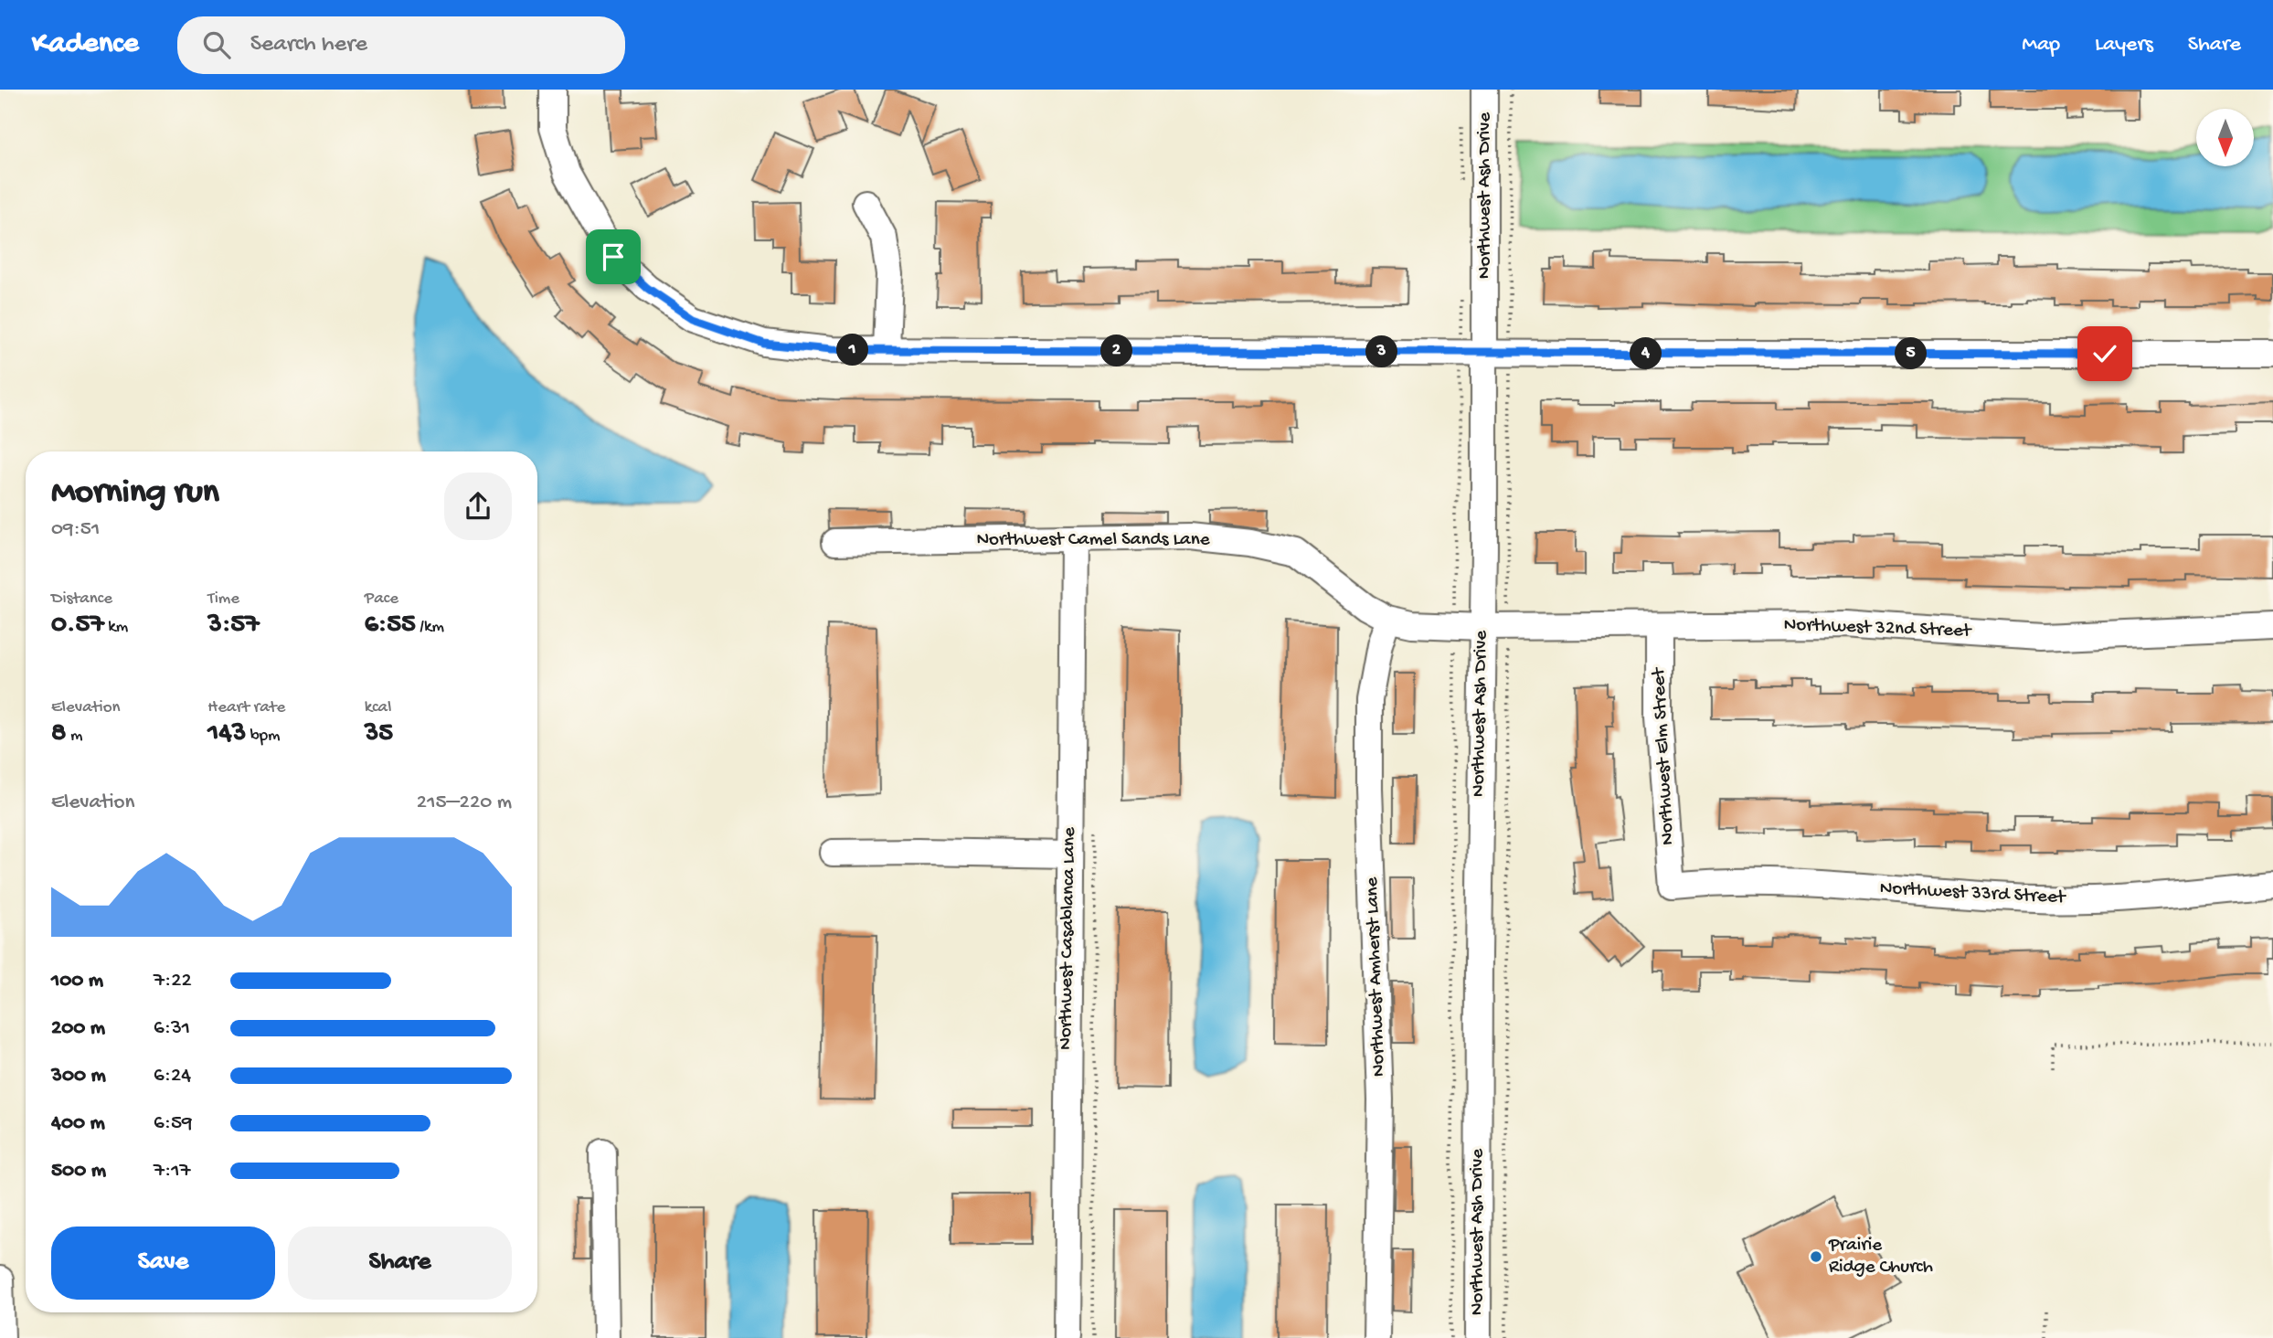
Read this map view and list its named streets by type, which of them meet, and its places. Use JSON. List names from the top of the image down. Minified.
{"streets":{"street":["Northwest Ash Drive","Northwest Camel Sands Lane","Northwest 32nd Street","Northwest Elm Street","Northwest 33rd Street","Northwest Casablanca Lane","Northwest Amherst Lane"]},"crossings":[["Northwest Ash Drive","Northwest Camel Sands Lane"],["Northwest Ash Drive","Northwest 32nd Street"],["Northwest Camel Sands Lane","Northwest 32nd Street"],["Northwest Camel Sands Lane","Northwest Casablanca Lane"],["Northwest Camel Sands Lane","Northwest Amherst Lane"],["Northwest 32nd Street","Northwest Elm Street"],["Northwest Elm Street","Northwest 33rd Street"]],"places":["Prairie Ridge Church"],"north":"bottom","page":{"header":"Kadence","search":"Search here","nav":["Map","Layers","Share"],"pins":["1","2","3","4","5"],"heading":["Morning run","09:51"],"stats":[["Distance","0.57 km"],["Time","3:57"],["Pace","6:55 /km"],["Elevation","8 m"],["Heart rate","143 bpm"],["kcal","35"]],"chart":["Elevation","215–220 m"],"list":[{"name":"100 m","note":"7:22"},{"name":"200 m","note":"6:31"},{"name":"300 m","note":"6:24"},{"name":"400 m","note":"6:59"},{"name":"500 m","note":"7:17"}],"buttons":["Save","Share"]}}
